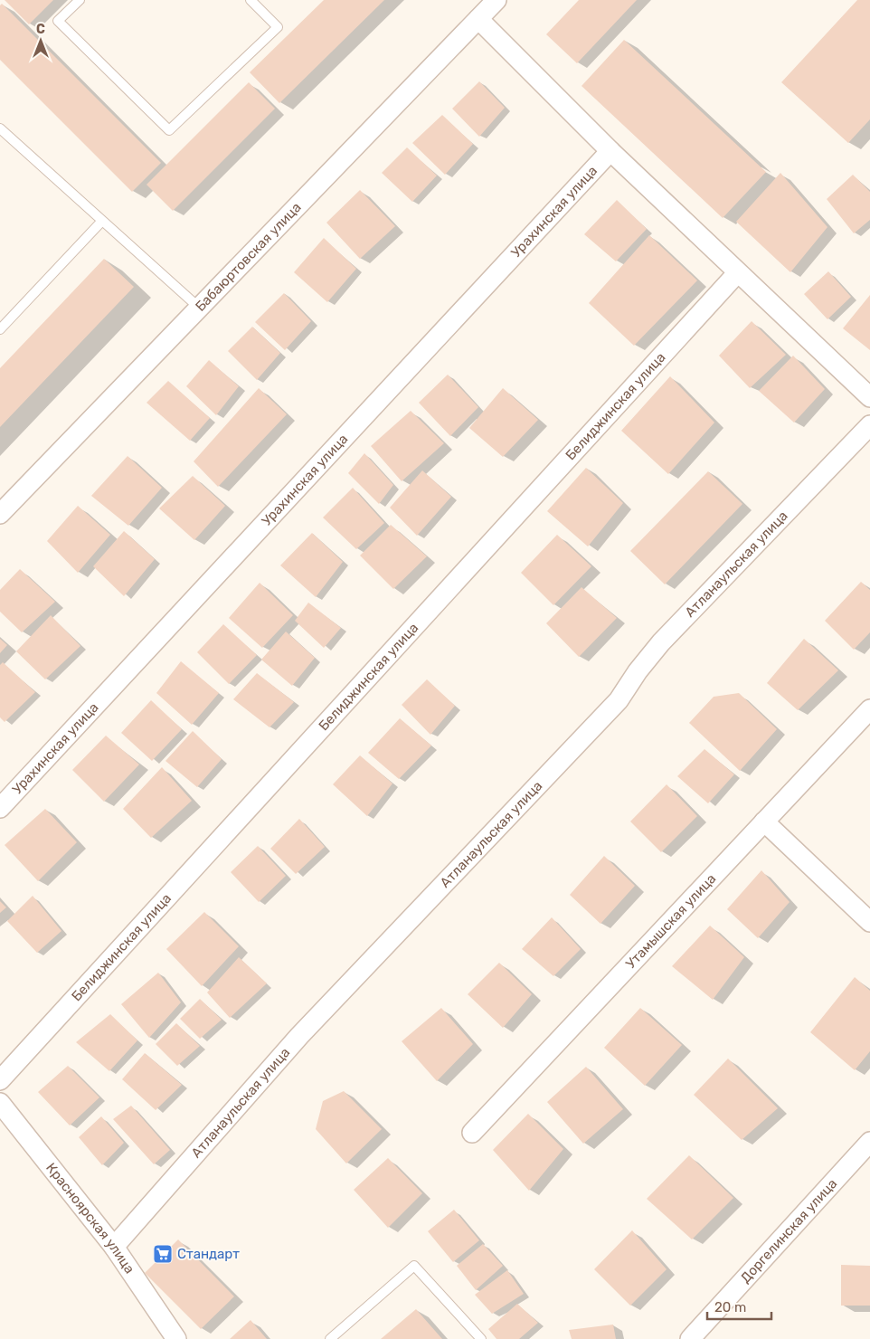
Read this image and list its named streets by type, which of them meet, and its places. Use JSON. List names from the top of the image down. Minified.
{"streets":{"street":["Урахинская улица","Бабаюртовская улица","Белиджинская улица","Атланаульская улица","Утамышская улица","Красноярская улица","Доргелинская улица"]},"crossings":[["Атланаульская улица","Красноярская улица"]],"places":{"supermarket":["Стандарт"]},"scale_bar":"20 m","north":"top"}
